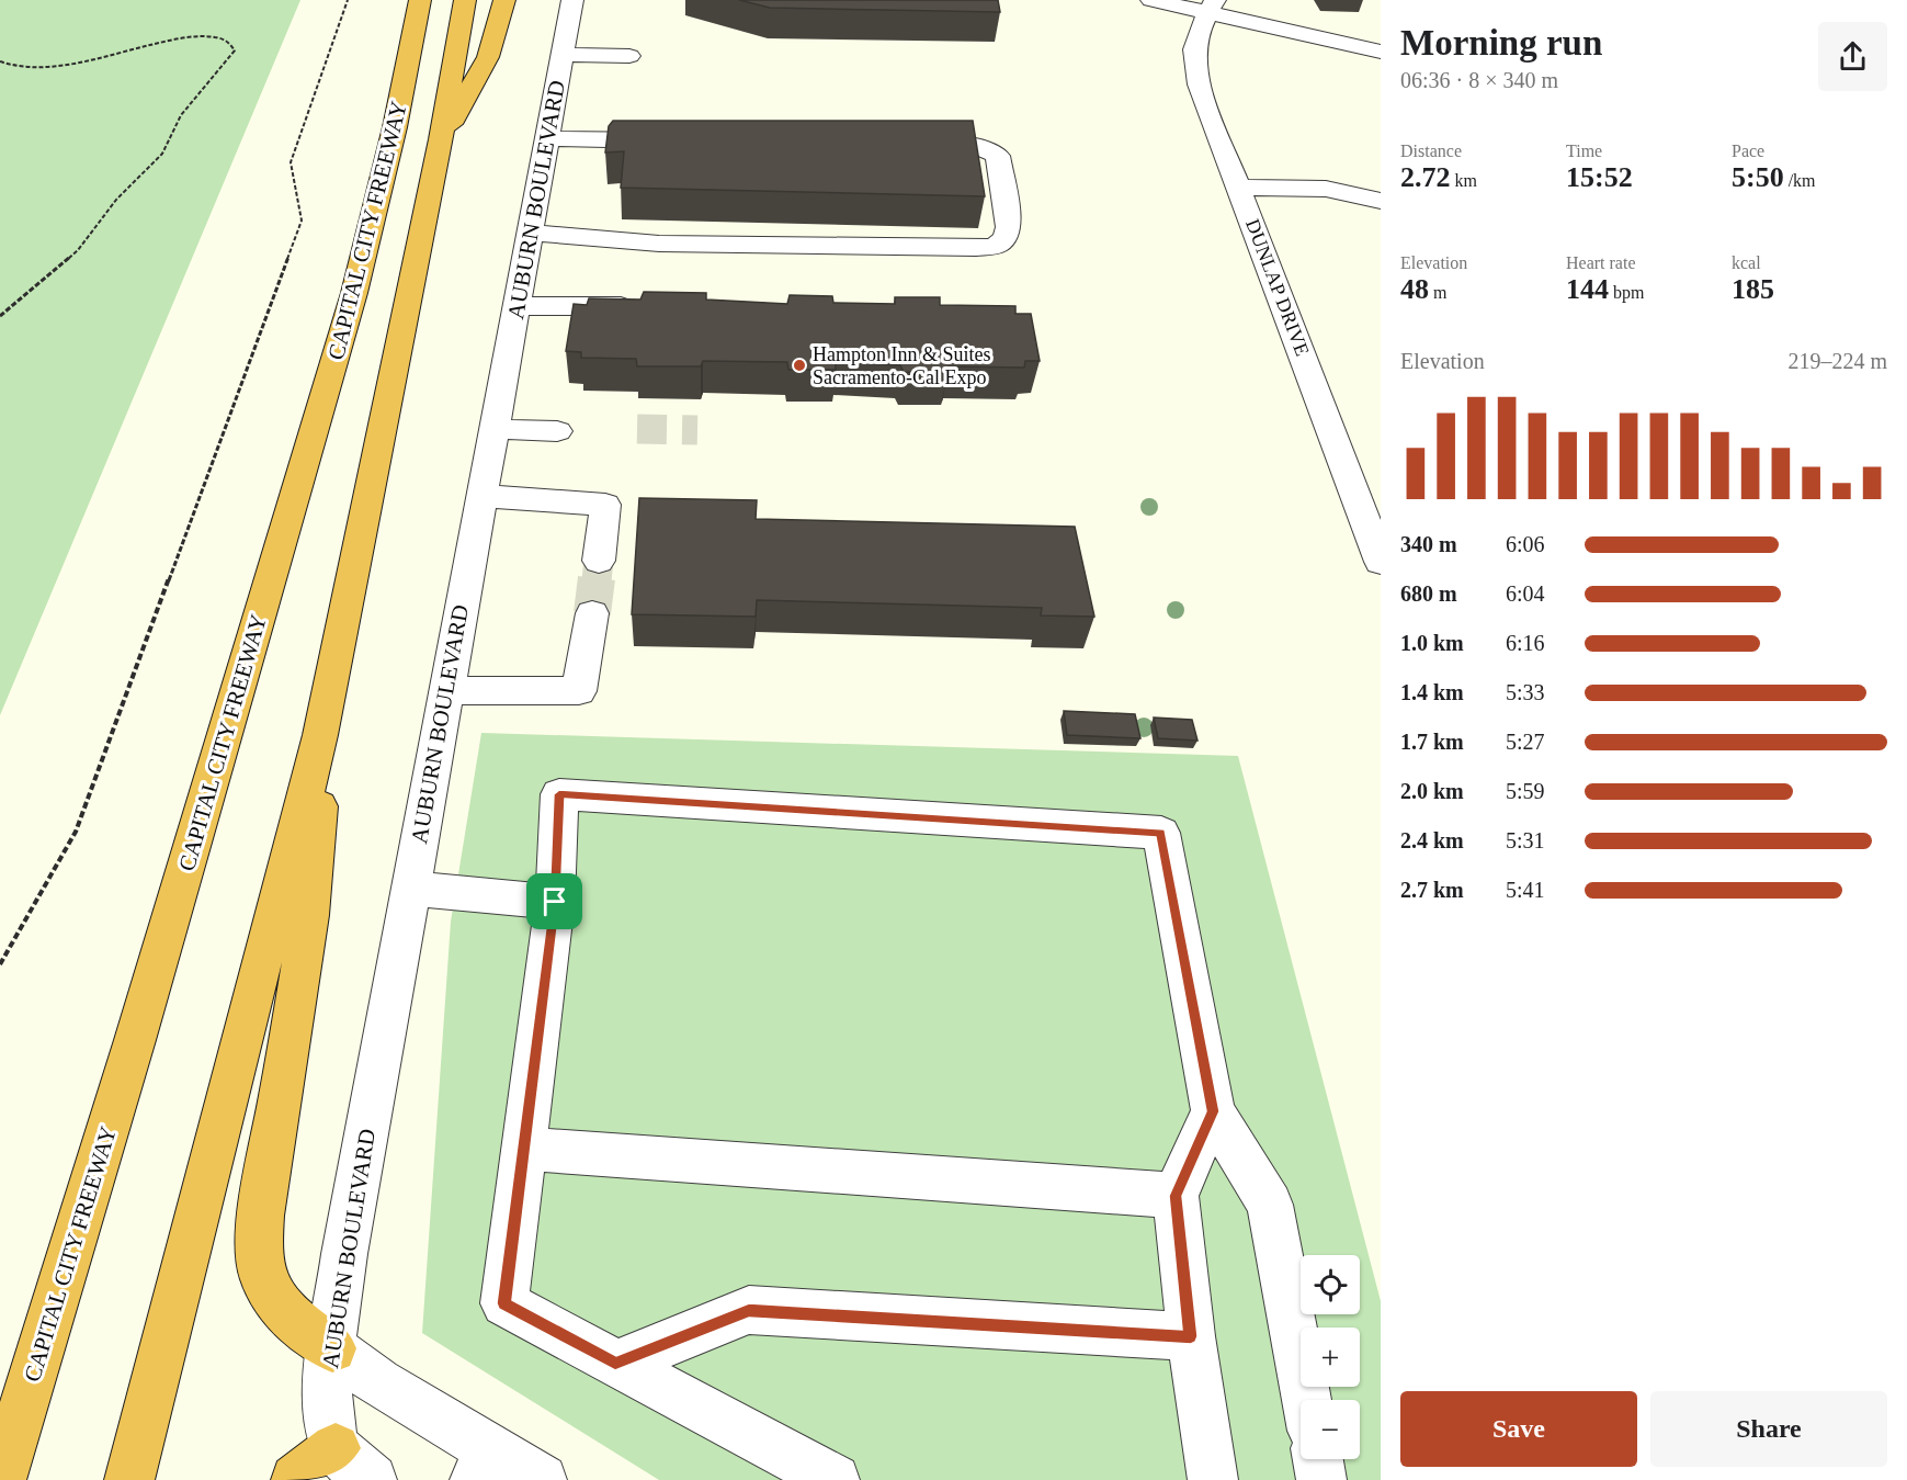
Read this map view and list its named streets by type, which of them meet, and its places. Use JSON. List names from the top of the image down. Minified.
{"streets":{"highway":["CAPITAL CITY FREEWAY"],"street":["AUBURN BOULEVARD","DUNLAP DRIVE"]},"places":["Hampton Inn & Suites Sacramento-Cal Expo"],"page":{"heading":["Morning run","06:36 · 8 × 340 m"],"stats":[["Distance","2.72 km"],["Time","15:52"],["Pace","5:50 /km"],["Elevation","48 m"],["Heart rate","144 bpm"],["kcal","185"]],"chart":["Elevation","219–224 m"],"list":[{"name":"340 m","note":"6:06"},{"name":"680 m","note":"6:04"},{"name":"1.0 km","note":"6:16"},{"name":"1.4 km","note":"5:33"},{"name":"1.7 km","note":"5:27"},{"name":"2.0 km","note":"5:59"},{"name":"2.4 km","note":"5:31"},{"name":"2.7 km","note":"5:41"}],"map_buttons":["+","−"],"buttons":["Save","Share"]}}
